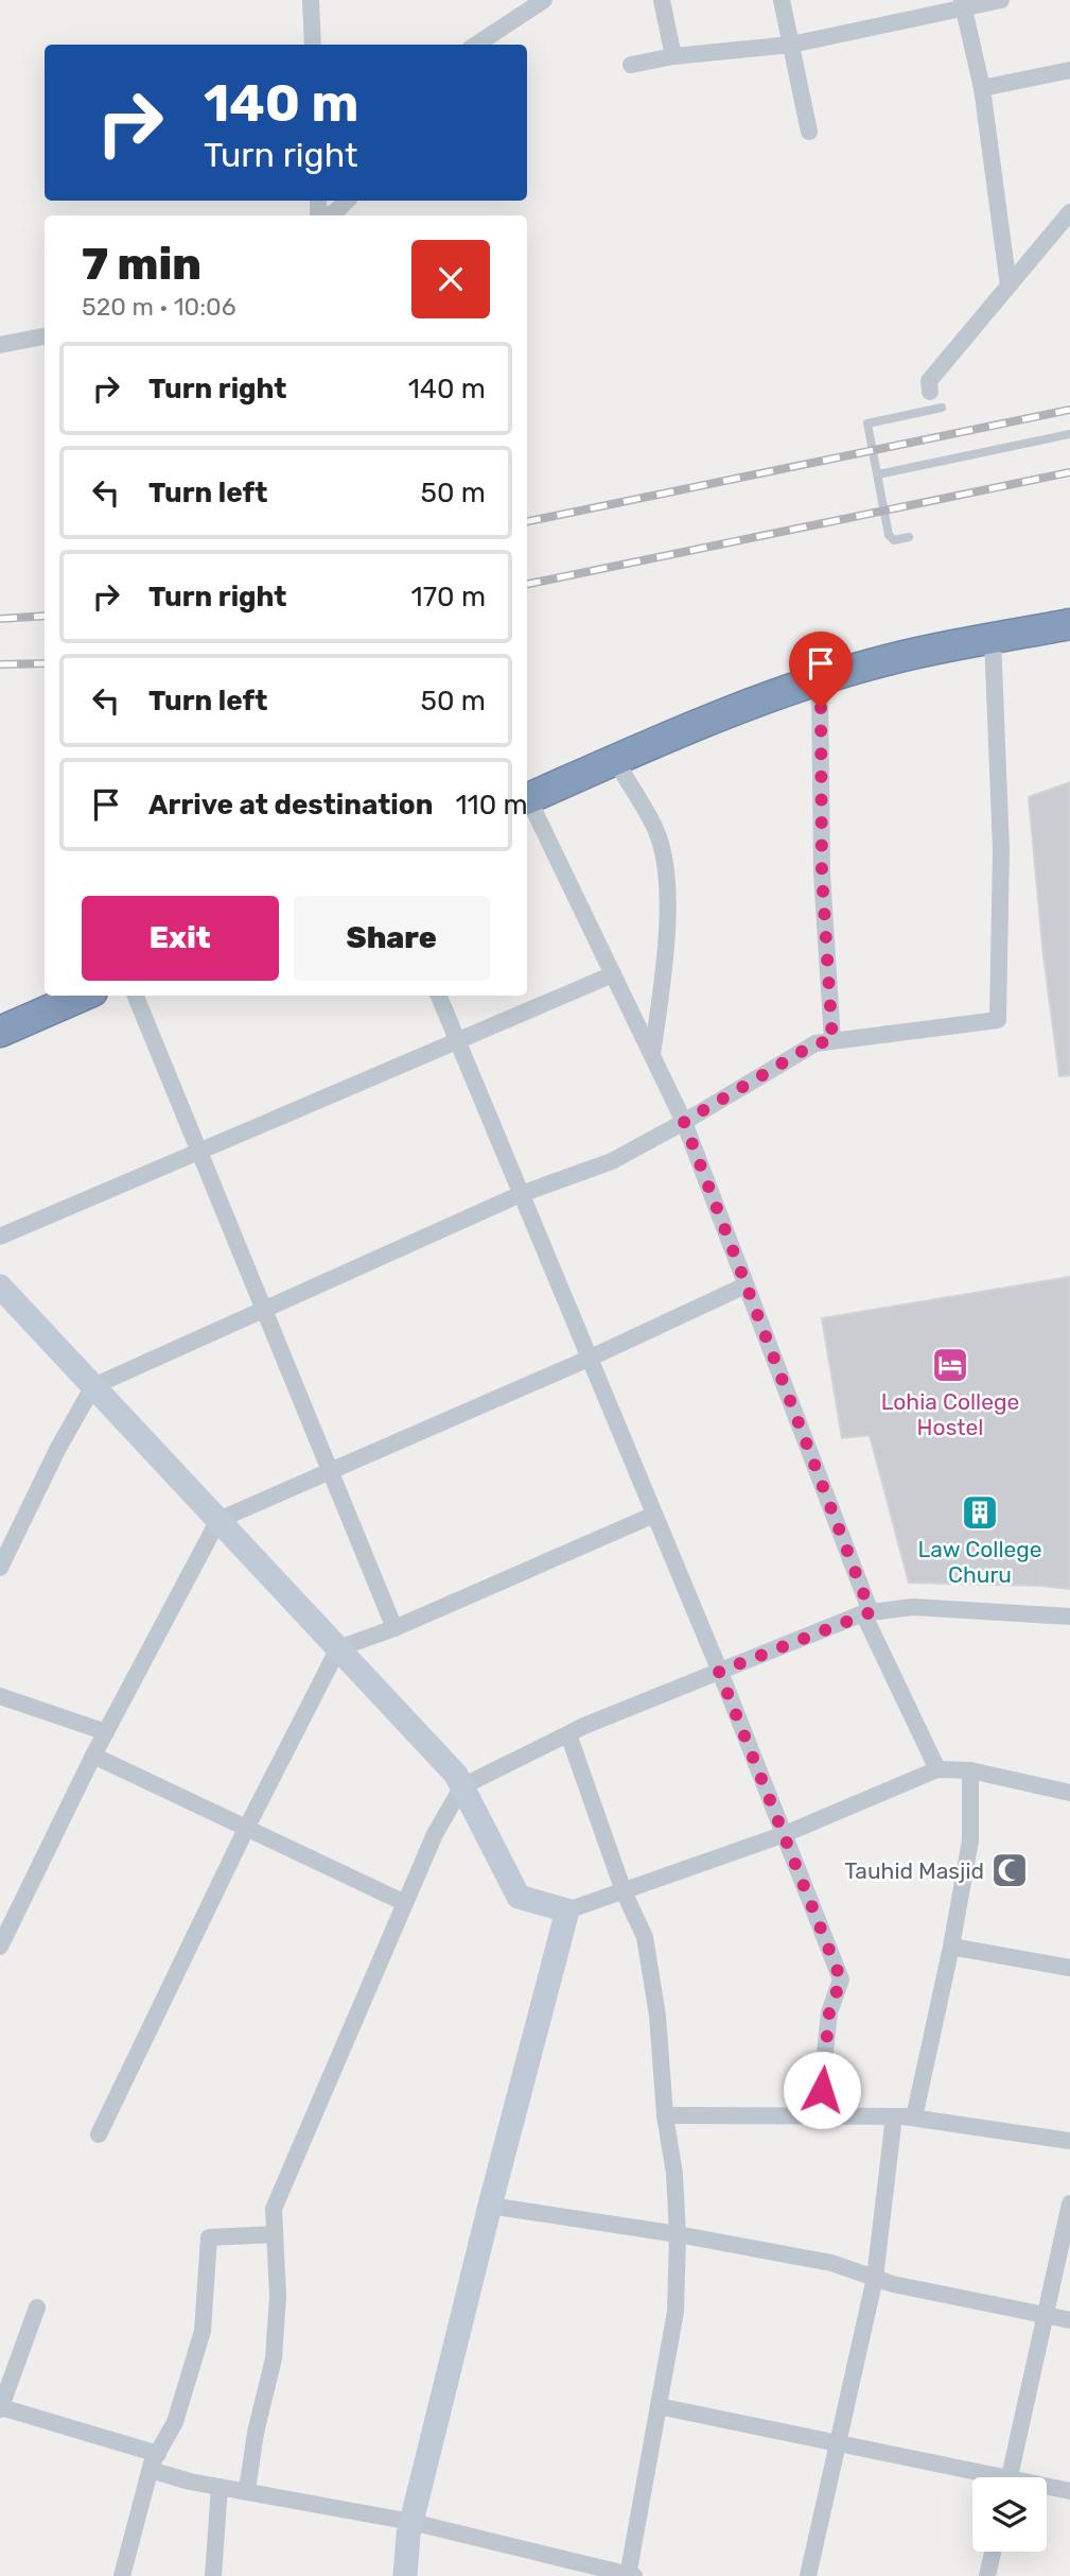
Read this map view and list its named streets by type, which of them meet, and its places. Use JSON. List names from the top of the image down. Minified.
{"places":{"hotel":["Lohia College Hostel"],"building":["Law College Churu"],"mosque":["Tauhid Masjid"]},"page":{"turn":["140 m","Turn right"],"heading":["7 min","520 m · 10:06"],"list":[{"name":"Turn right","value":"140 m"},{"name":"Turn left","value":"50 m"},{"name":"Turn right","value":"170 m"},{"name":"Turn left","value":"50 m"},{"name":"Arrive at destination","value":"110 m"}],"buttons":["Exit","Share"]}}
